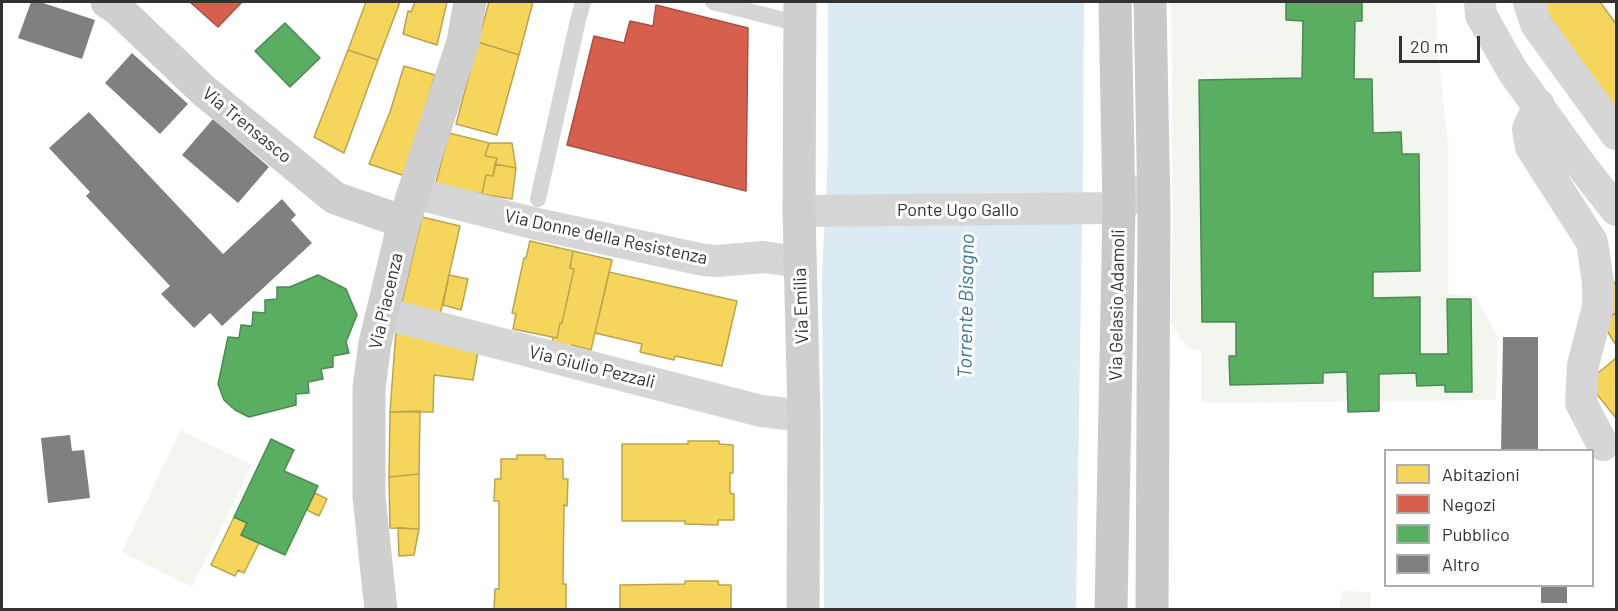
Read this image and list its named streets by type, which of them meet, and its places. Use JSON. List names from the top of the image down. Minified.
{"streets":{"main road":["Via Trensasco","Via Piacenza","Via Gelasio Adamoli","Via Emilia"],"street":["Ponte Ugo Gallo","Via Donne della Resistenza","Via Giulio Pezzali"]},"crossings":[["Via Trensasco","Via Donne della Resistenza"],["Via Trensasco","Via Piacenza"],["Ponte Ugo Gallo","Via Gelasio Adamoli"],["Ponte Ugo Gallo","Via Emilia"],["Via Donne della Resistenza","Via Piacenza"],["Via Donne della Resistenza","Via Emilia"],["Via Piacenza","Via Giulio Pezzali"],["Via Emilia","Via Giulio Pezzali"]],"water":["Torrente Bisagno"],"legend":["Abitazioni","Negozi","Pubblico","Altro"],"scale_bar":"20 m"}
